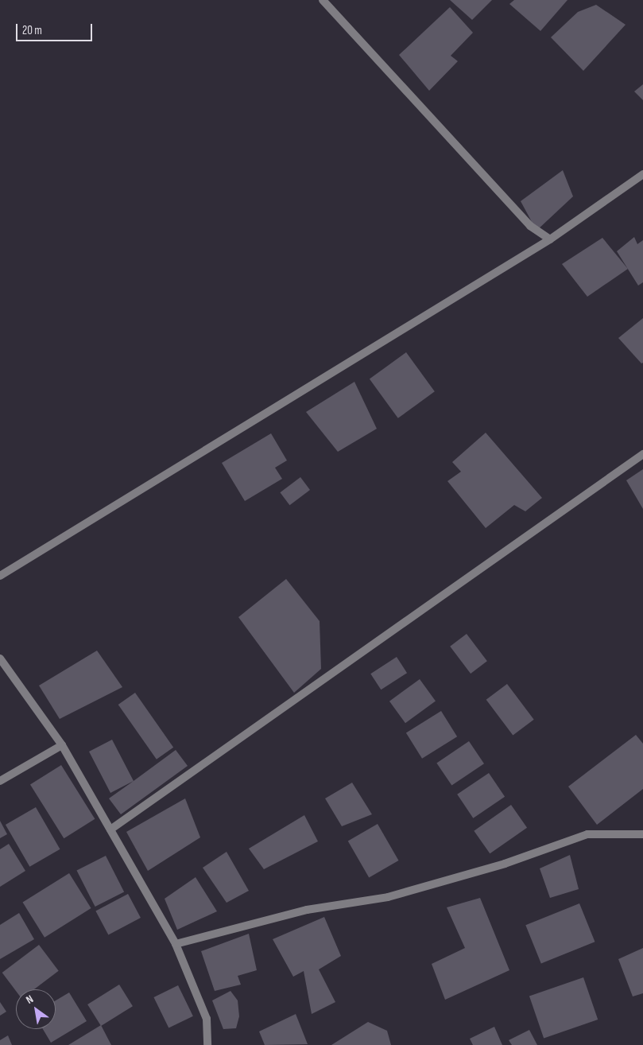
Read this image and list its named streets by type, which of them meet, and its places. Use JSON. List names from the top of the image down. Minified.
{"scale_bar":"20 m","north":"top left"}
